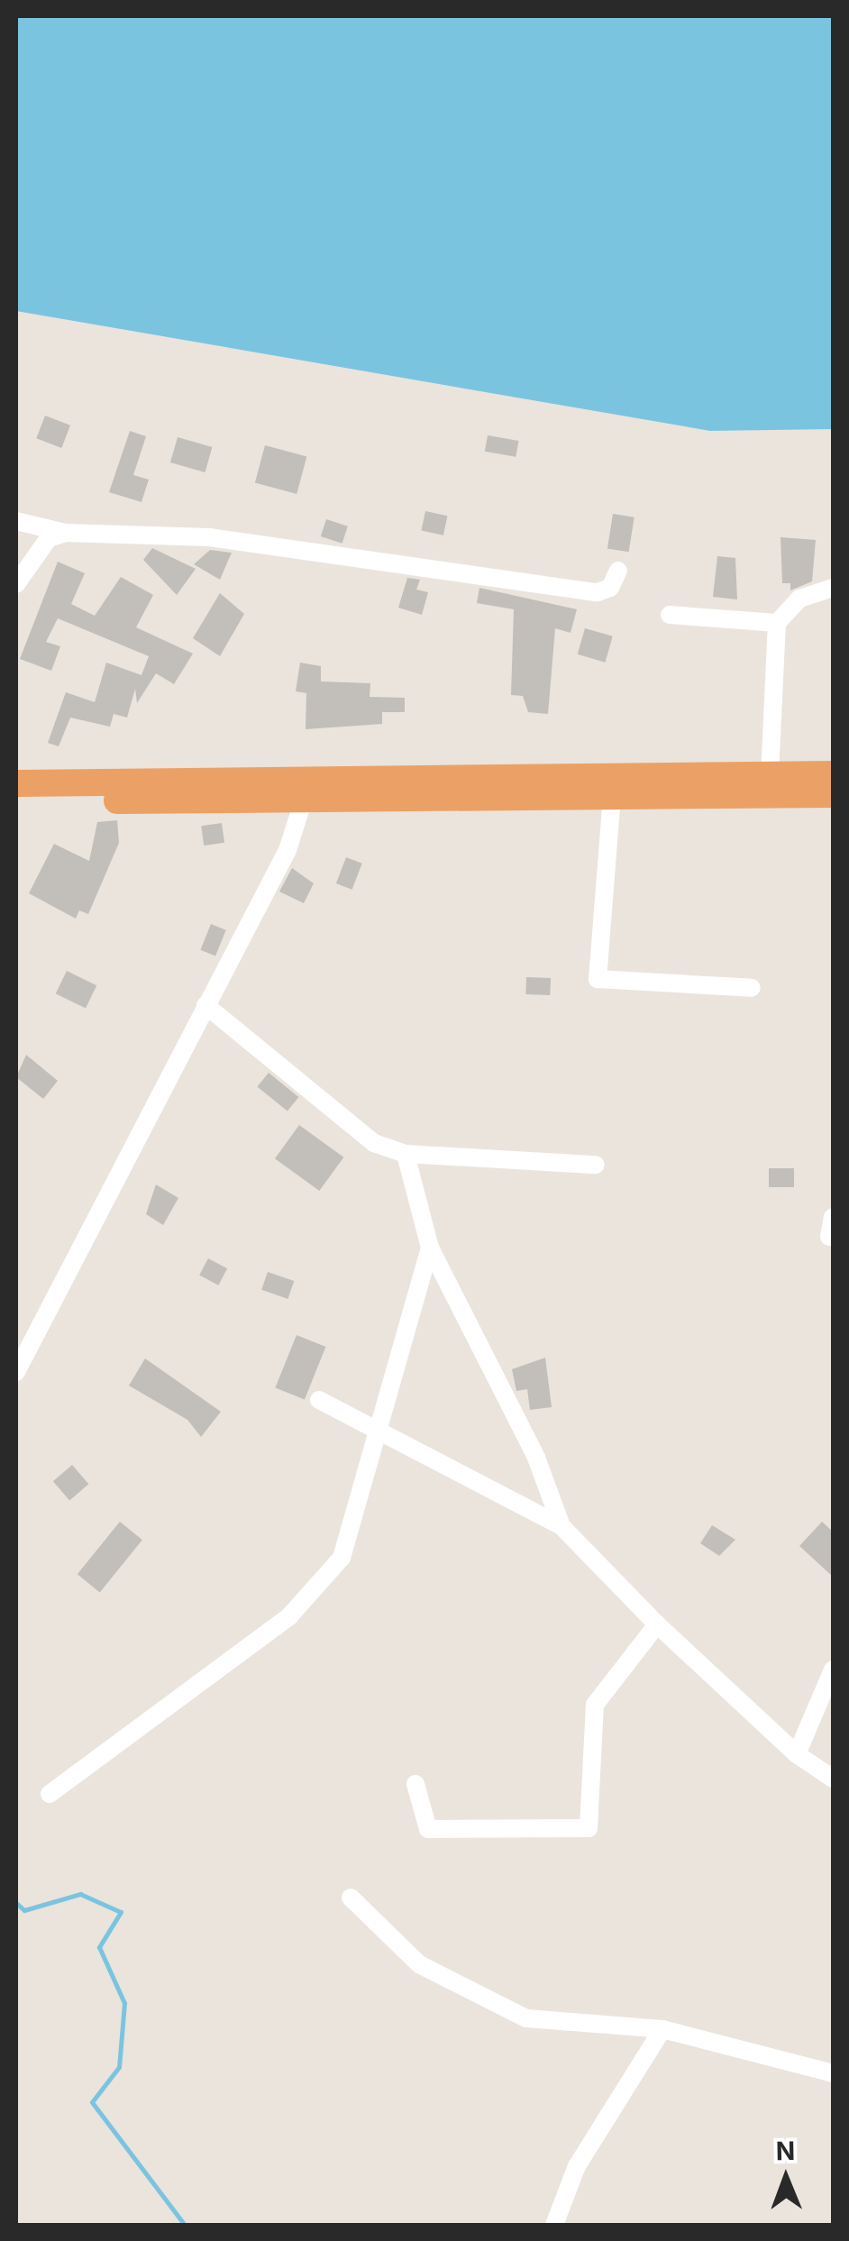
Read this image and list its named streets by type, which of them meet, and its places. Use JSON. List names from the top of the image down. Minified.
{"north":"top"}
